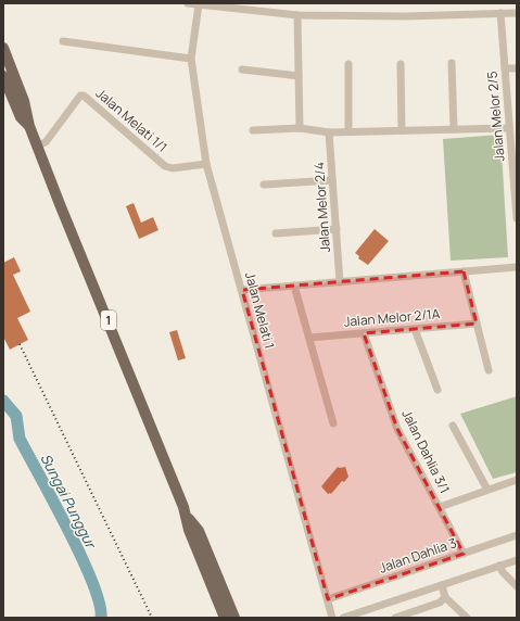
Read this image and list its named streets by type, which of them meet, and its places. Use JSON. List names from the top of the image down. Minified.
{"streets":{"main road":["1"],"street":["Jalan Melor 2/5","Jalan Melati 1/1","Jalan Melor 2/4","Jalan Melati 1","Jalan Melor 2/1A","Jalan Dahlia 3/1","Jalan Dahlia 3"]},"crossings":[["Jalan Melati 1/1","Jalan Melati 1"],["Jalan Melati 1/1","1"],["Jalan Melati 1","Jalan Dahlia 3"],["Jalan Melor 2/1A","Jalan Dahlia 3/1"],["Jalan Dahlia 3/1","Jalan Dahlia 3"]],"water":["Sungai Punggur"]}
